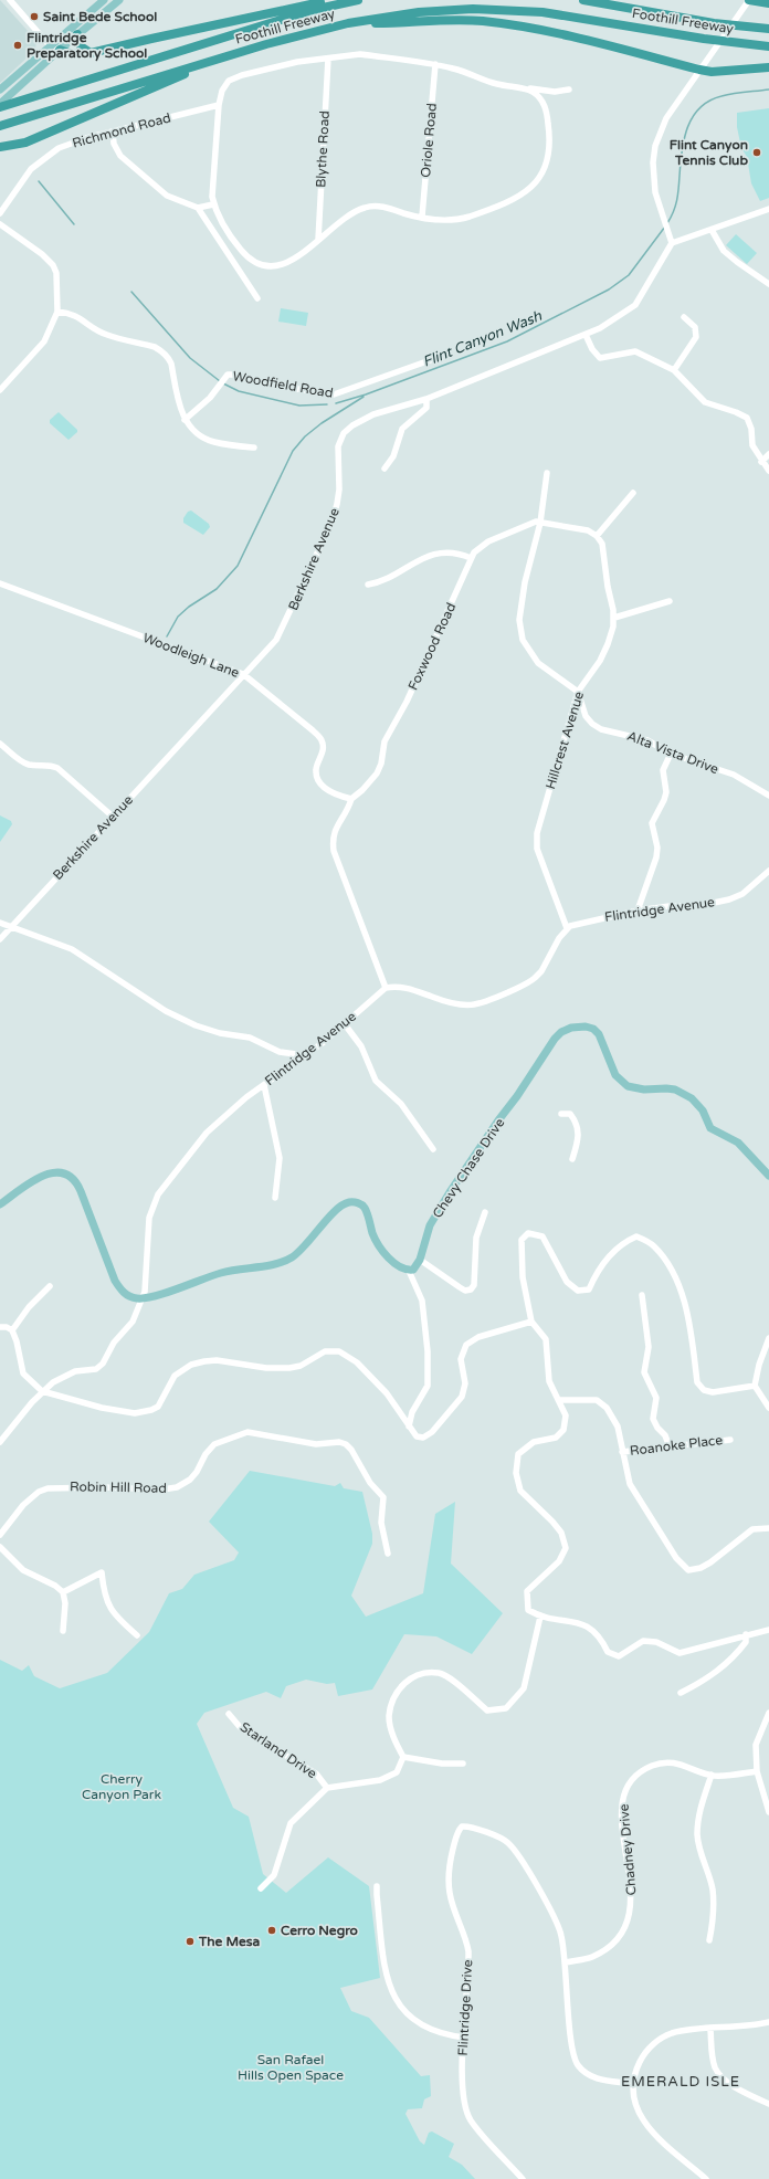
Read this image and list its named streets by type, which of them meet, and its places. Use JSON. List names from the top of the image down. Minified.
{"streets":{"highway":["Foothill Freeway"],"main road":["Chevy Chase Drive"],"street":["Richmond Road","Oriole Road","Blythe Road","Woodfield Road","Berkshire Avenue","Foxwood Road","Woodleigh Lane","Hillcrest Avenue","Alta Vista Drive","Flintridge Avenue","Roanoke Place","Robin Hill Road","Starland Drive","Chadney Drive","Flintridge Drive"]},"crossings":[["Berkshire Avenue","Woodleigh Lane"],["Foxwood Road","Woodleigh Lane"],["Hillcrest Avenue","Alta Vista Drive"],["Hillcrest Avenue","Flintridge Avenue"],["Chadney Drive","Flintridge Drive"]],"districts":["EMERALD ISLE"],"water":["Flint Canyon Wash"],"parks":["Cherry Canyon Park","San Rafael Hills Open Space"],"places":["Saint Bede School","Flintridge Preparatory School","Flint Canyon Tennis Club","Cerro Negro","The Mesa"]}
